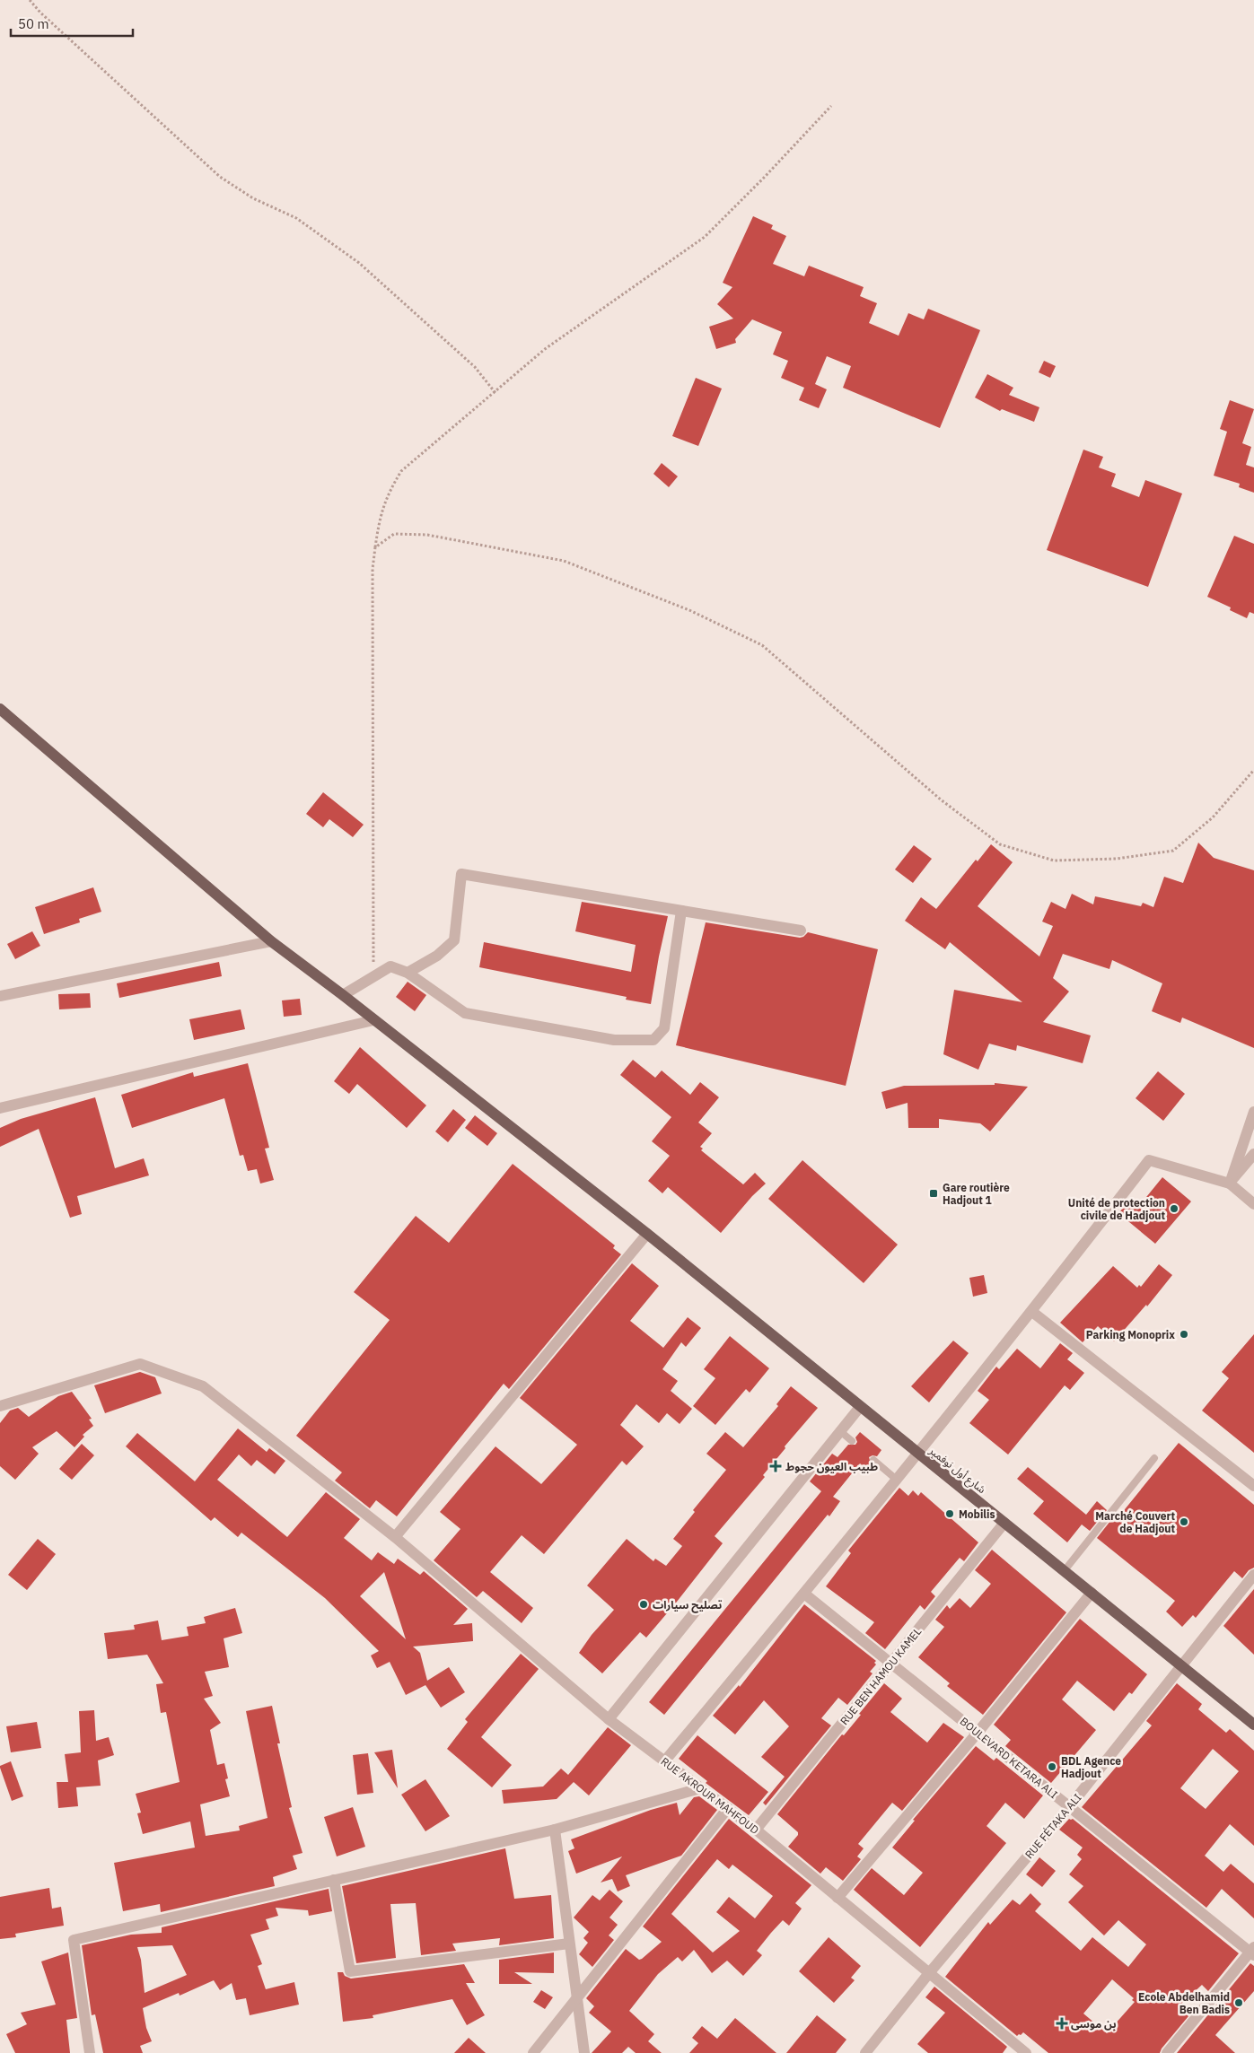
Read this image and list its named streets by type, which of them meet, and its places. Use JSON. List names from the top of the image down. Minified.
{"streets":{"main road":["شارع أول نوفمبر"],"street":["RUE BEN HAMOU KAMEL","BOULEVARD KETARA ALI","RUE AKROUR MAHFOUD","RUE FÉTAKA ALI"]},"crossings":[["شارع أول نوفمبر","RUE BEN HAMOU KAMEL"],["شارع أول نوفمبر","RUE FÉTAKA ALI"],["RUE BEN HAMOU KAMEL","BOULEVARD KETARA ALI"],["RUE BEN HAMOU KAMEL","RUE AKROUR MAHFOUD"],["BOULEVARD KETARA ALI","RUE FÉTAKA ALI"],["RUE AKROUR MAHFOUD","RUE FÉTAKA ALI"]],"places":{"transit":["Gare routière Hadjout 1"],"other":["Unité de protection civile de Hadjout","Parking Monoprix","Mobilis","Marché Couvert de Hadjout","تصليح سيارات","BDL Agence Hadjout","Ecole Abdelhamid Ben Badis"],"health":["طبيب العيون حجوط","بن موسى"]},"scale_bar":"50 m"}
